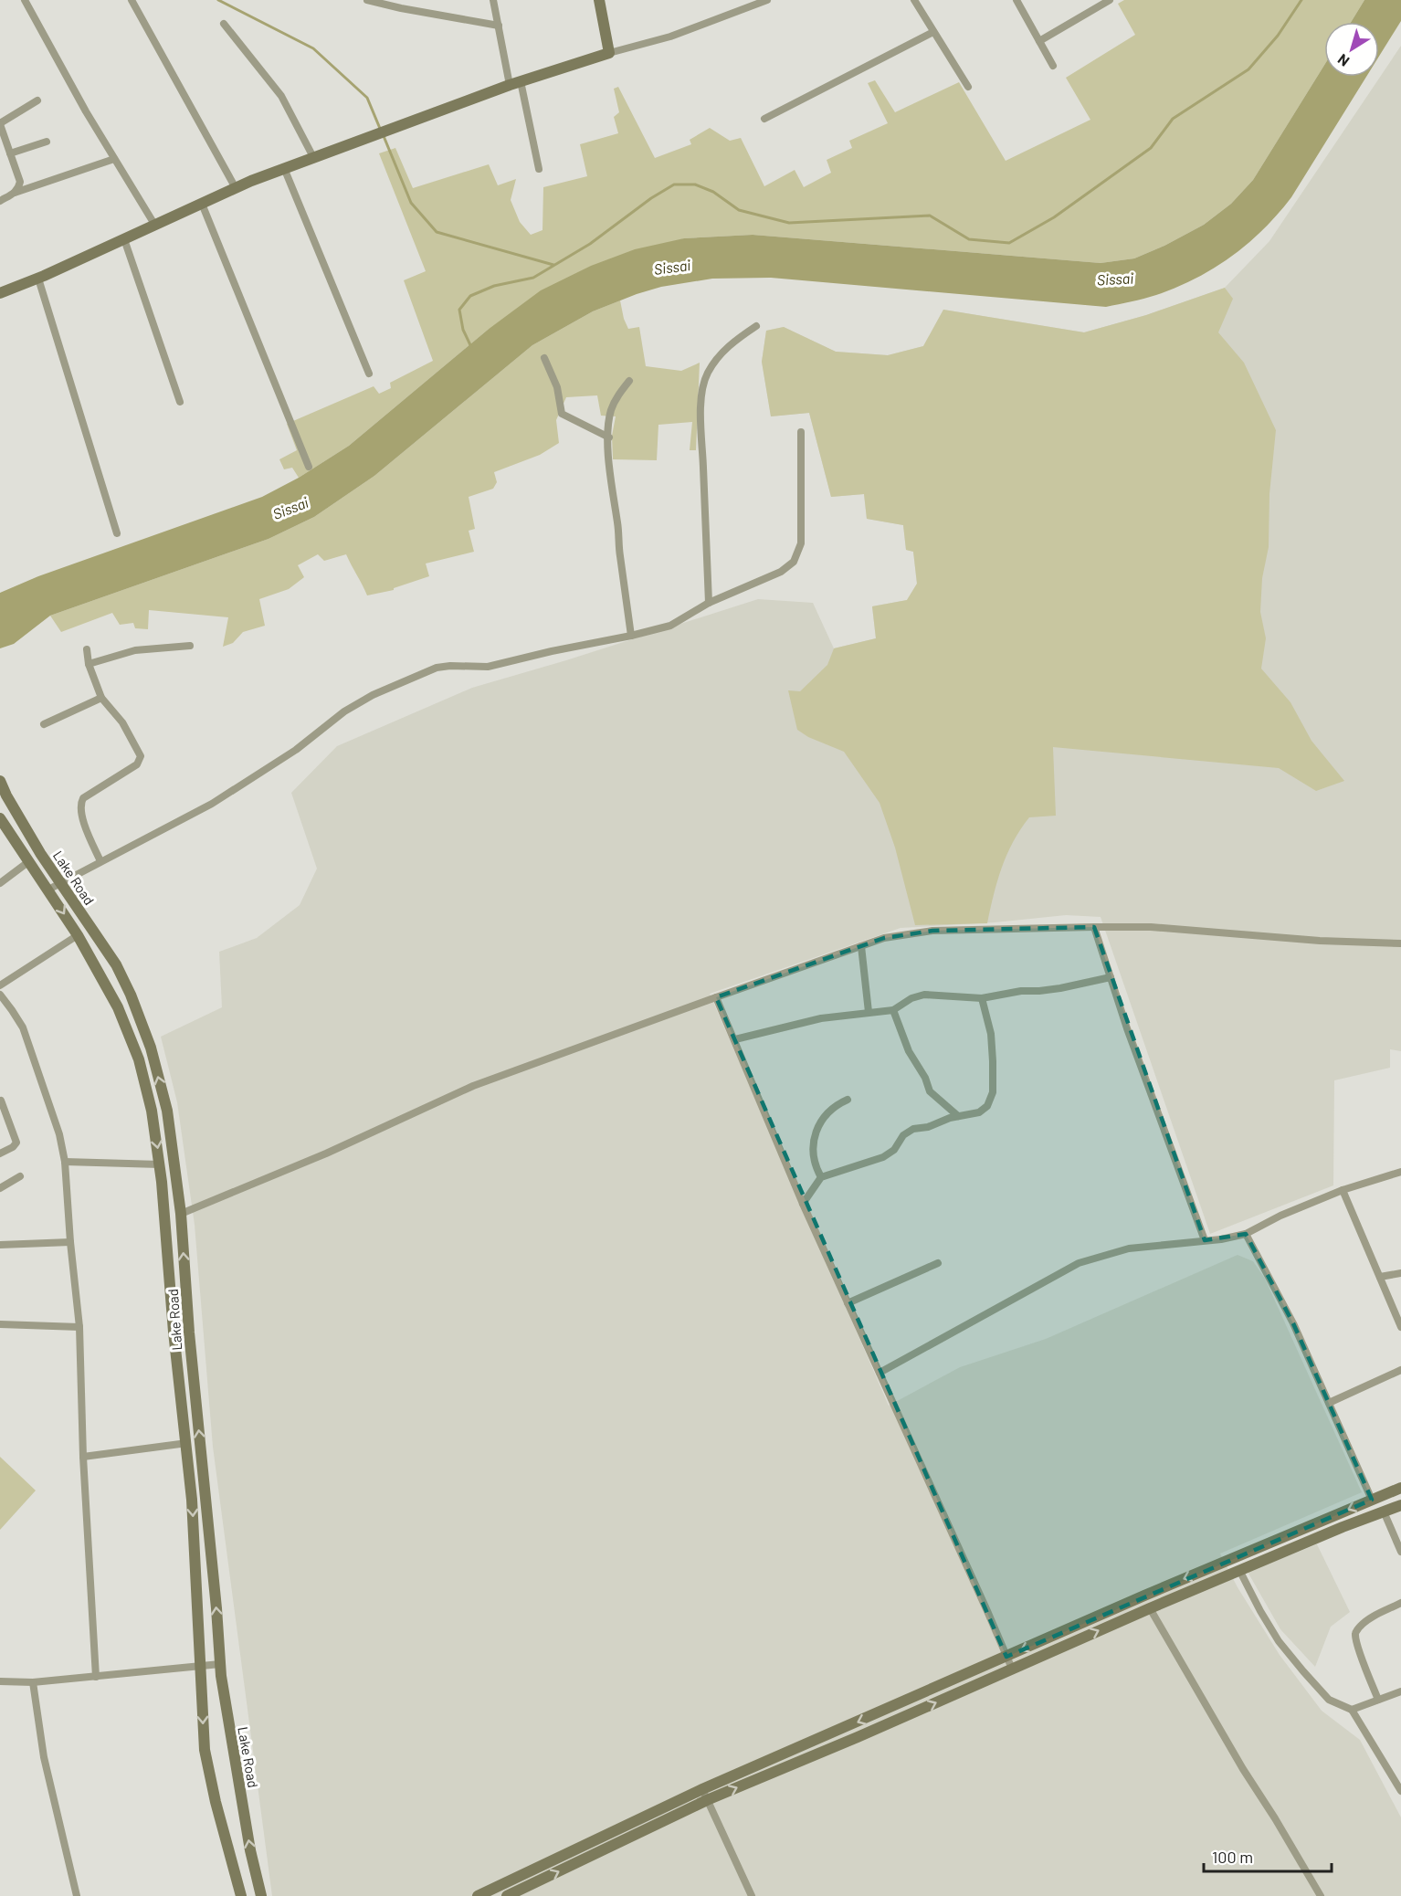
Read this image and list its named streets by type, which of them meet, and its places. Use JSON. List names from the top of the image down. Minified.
{"streets":{"main road":["Lake Road"]},"water":["Sissai"],"scale_bar":"100 m","north":"bottom left"}
